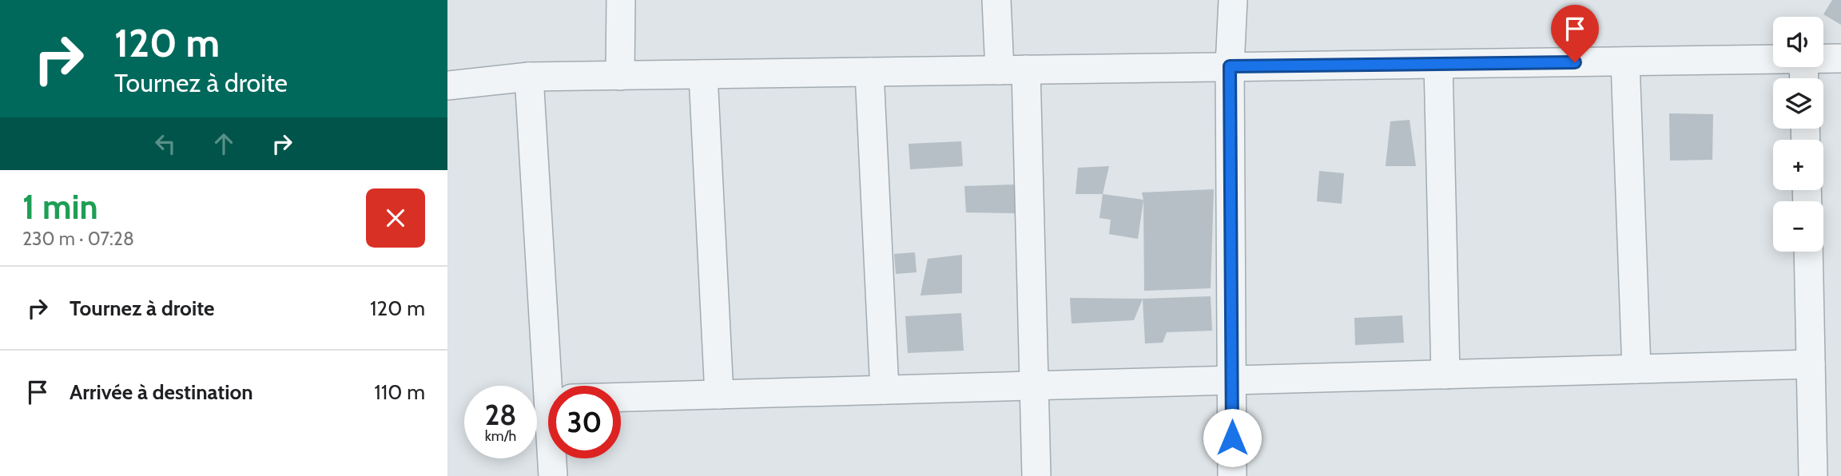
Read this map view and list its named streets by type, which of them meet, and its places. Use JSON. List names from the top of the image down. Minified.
{"page":{"turn":["120 m","Tournez à droite"],"map_buttons":["+","−"],"heading":["1 min","230 m · 07:28"],"list":[{"name":"Tournez à droite","value":"120 m"},{"name":"Arrivée à destination","value":"110 m"}],"speed":"28 km/h","limit":"30"}}
